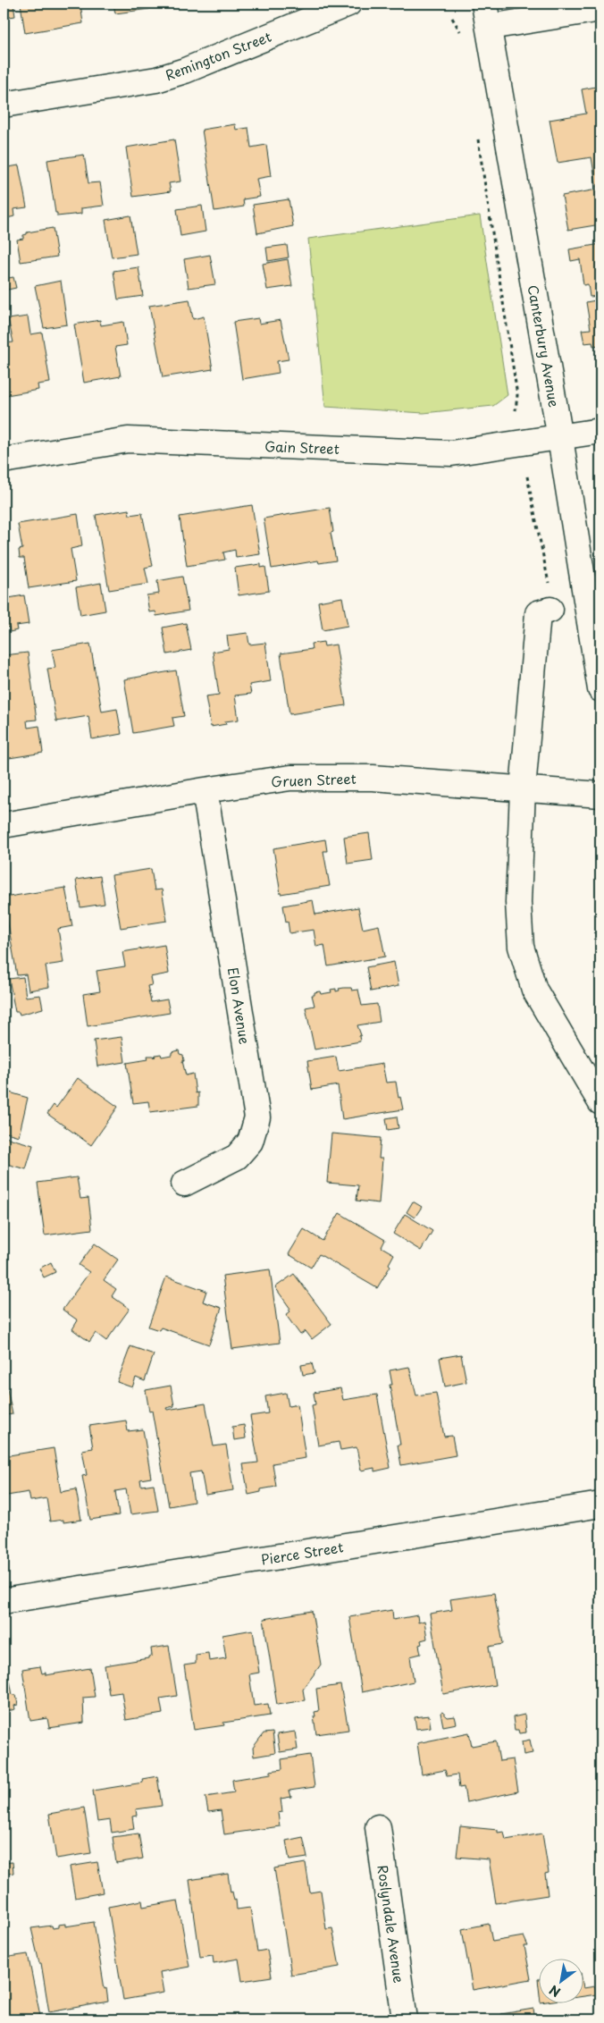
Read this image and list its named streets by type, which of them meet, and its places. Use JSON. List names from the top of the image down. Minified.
{"streets":{"street":["Remington Street","Canterbury Avenue","Gain Street","Gruen Street","Elon Avenue","Pierce Street","Roslyndale Avenue"]},"crossings":[["Canterbury Avenue","Gain Street"],["Gruen Street","Elon Avenue"]],"north":"bottom left"}
